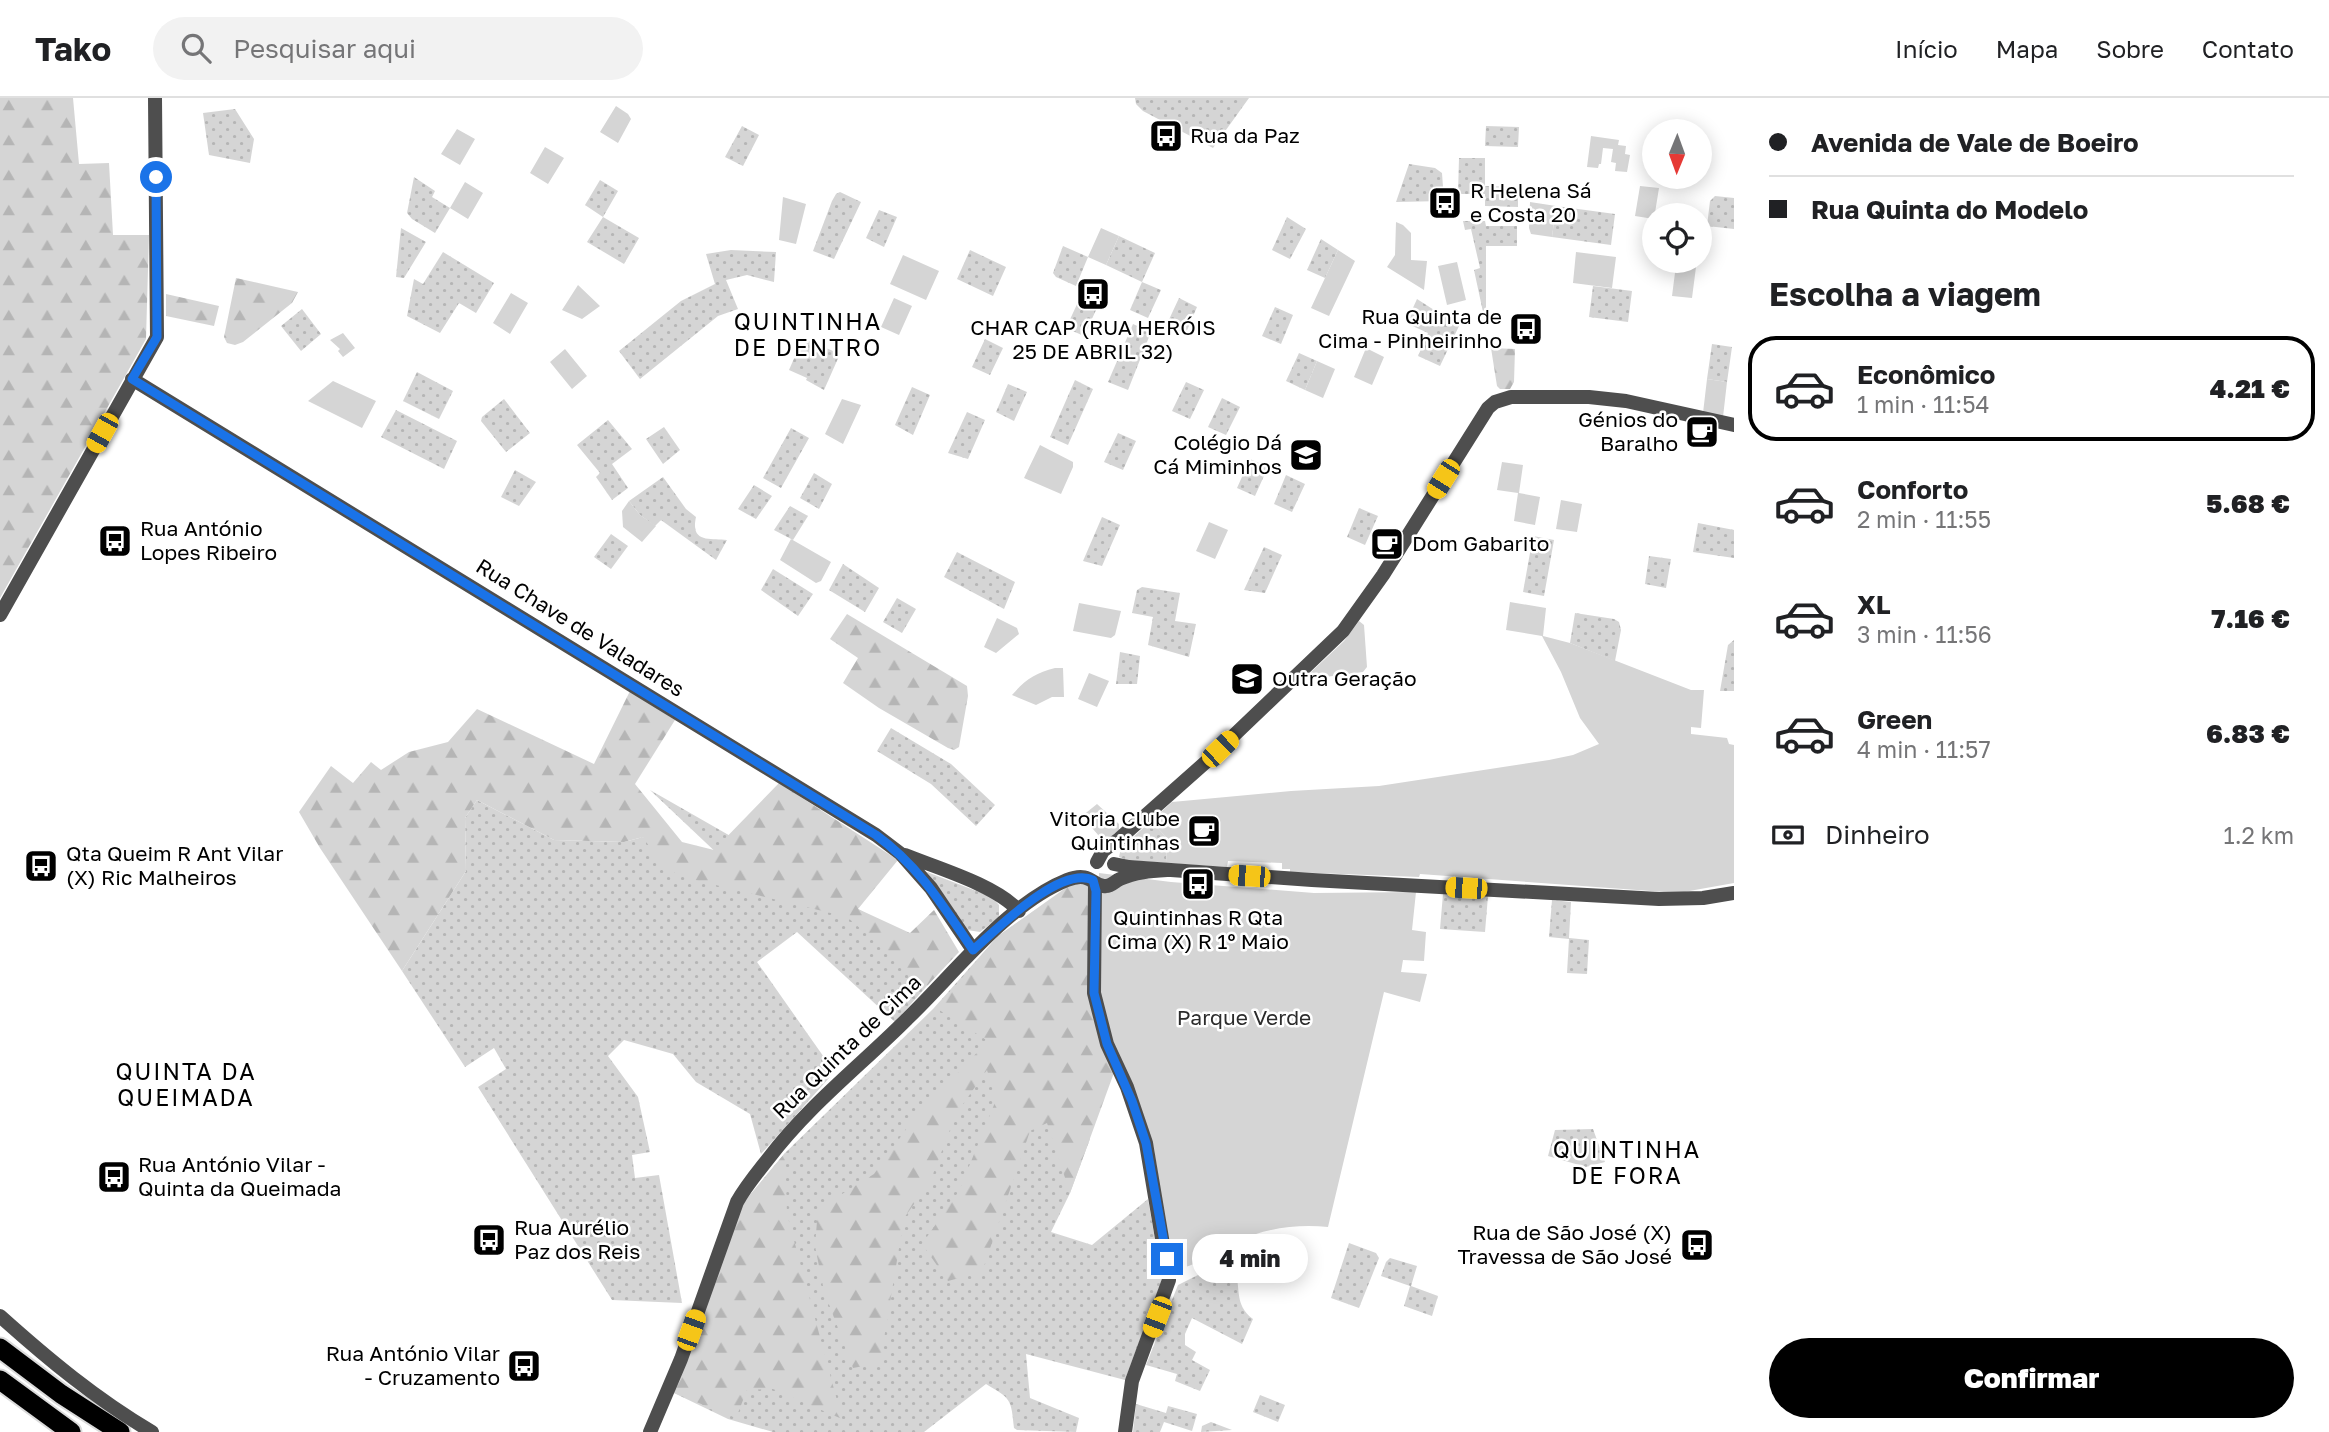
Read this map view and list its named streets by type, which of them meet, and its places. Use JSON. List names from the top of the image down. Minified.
{"streets":{"street":["Rua Chave de Valadares","Rua Quinta de Cima"]},"crossings":[["Rua Chave de Valadares","Rua Quinta de Cima"]],"districts":["QUINTINHA DE DENTRO","QUINTA DA QUEIMADA","QUINTINHA DE FORA"],"parks":["Parque Verde"],"places":{"bus stop":["Rua da Paz","R Helena Sá e Costa 20","CHAR CAP (RUA HERÓIS 25 DE ABRIL 32)","Rua Quinta de Cima - Pinheirinho","Rua António Lopes Ribeiro","Qta Queim R Ant Vilar (X) Ric Malheiros","Quintinhas R Qta Cima (X) R 1º Maio","Rua António Vilar - Quinta da Queimada","Rua Aurélio Paz dos Reis","Rua de São José (X) Travessa de São José","Rua António Vilar - Cruzamento"],"cafe":["Génios do Baralho","Dom Gabarito","Vitoria Clube Quintinhas"],"school or university":["Colégio Dá Cá Miminhos","Outra Geração"]},"north":"bottom","page":{"header":"Tako","search":"Pesquisar aqui","nav":["Início","Mapa","Sobre","Contato"],"banner":["Avenida de Vale de Boeiro","Rua Quinta do Modelo"],"heading":"Escolha a viagem","list":[{"name":"Econômico","note":"1 min · 11:54","value":"4.21 €"},{"name":"Conforto","note":"2 min · 11:55","value":"5.68 €"},{"name":"XL","note":"3 min · 11:56","value":"7.16 €"},{"name":"Green","note":"4 min · 11:57","value":"6.83 €"}],"pay":["Dinheiro","1.2 km"],"bubble":"4 min","buttons":"Confirmar"}}
